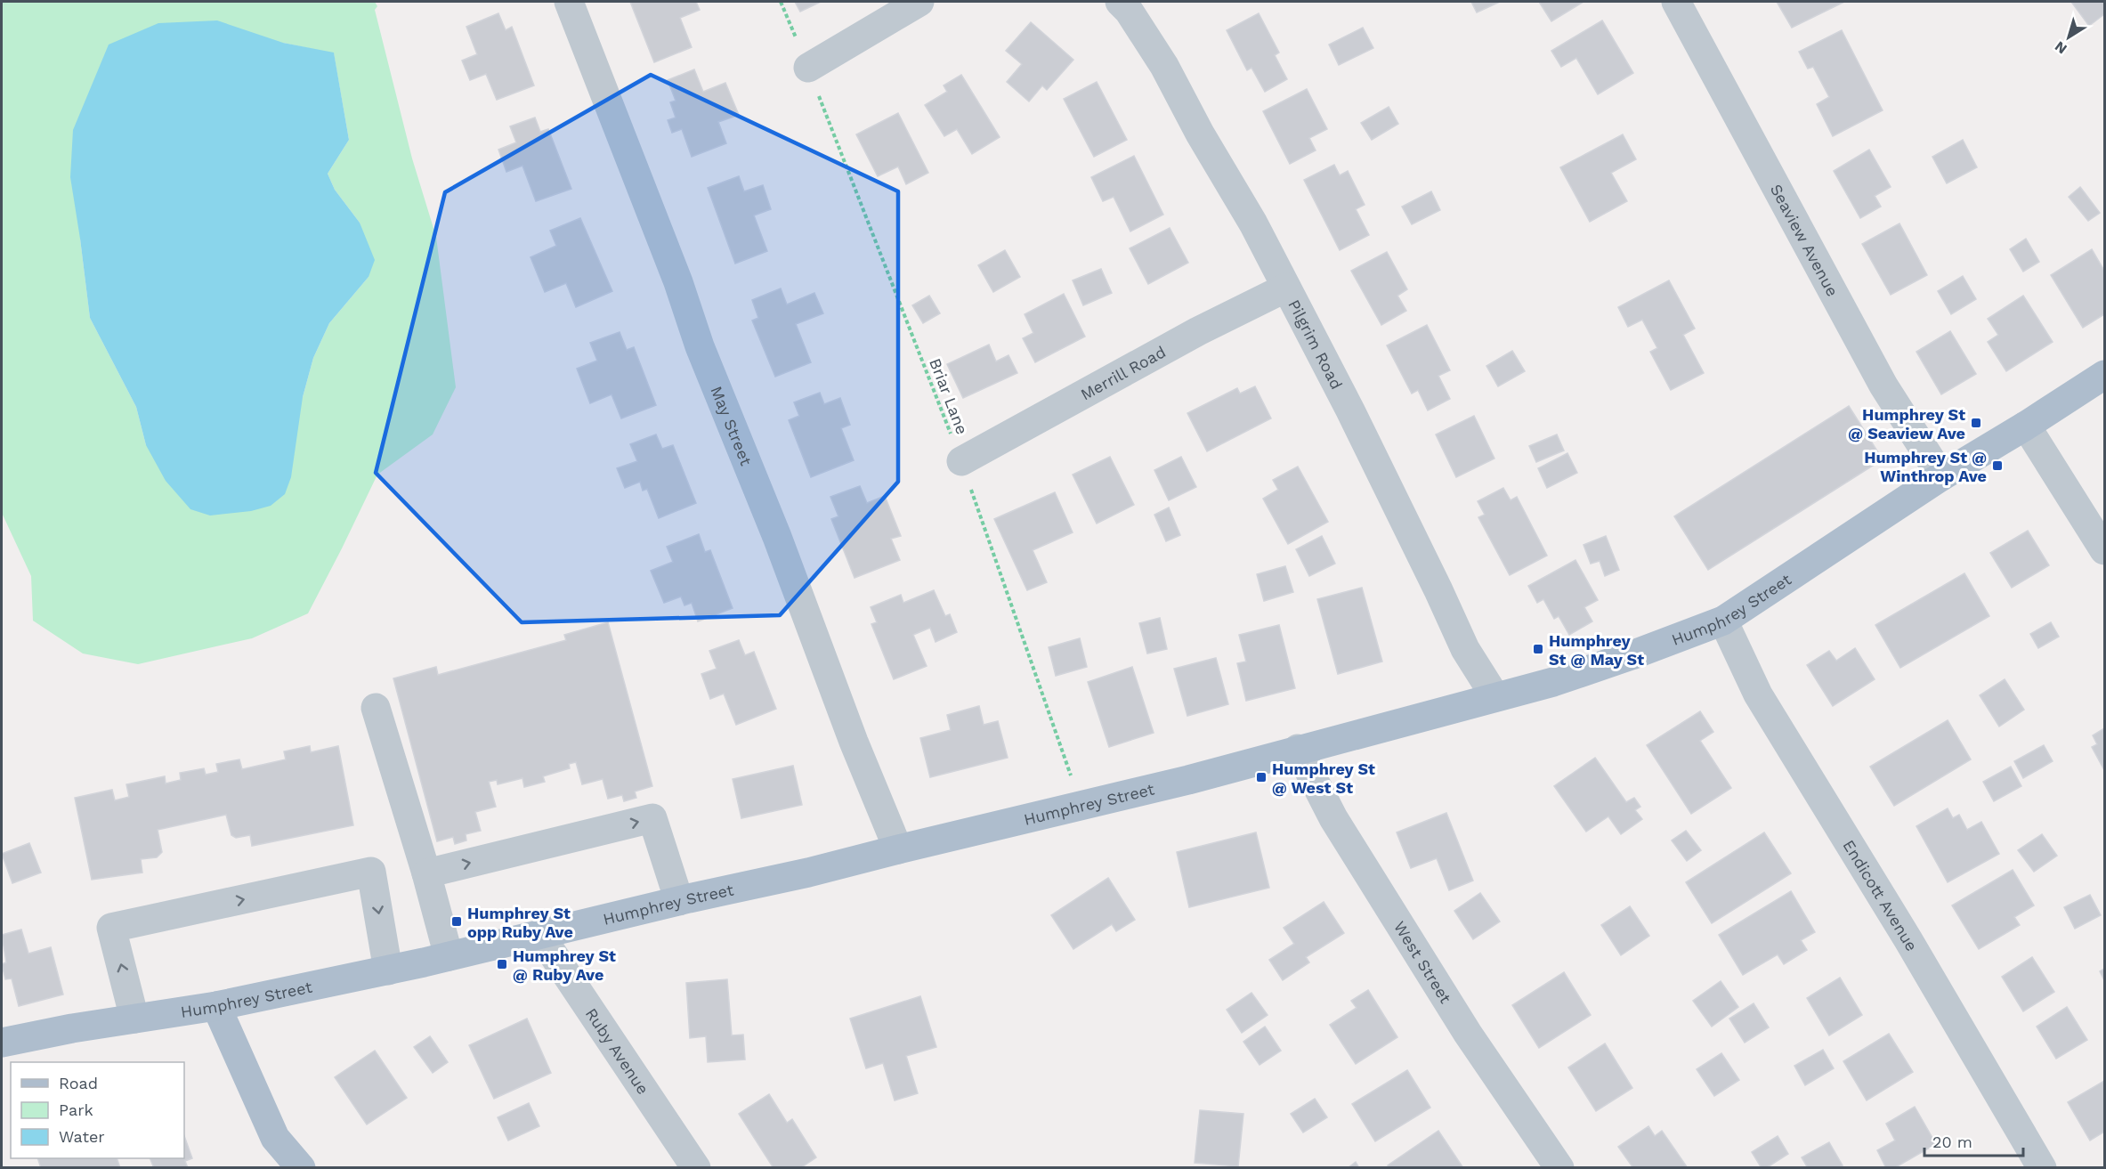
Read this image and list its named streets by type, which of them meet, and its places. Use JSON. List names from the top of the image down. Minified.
{"streets":{"main road":["Humphrey Street"],"street":["Seaview Avenue","Pilgrim Road","Merrill Road","May Street","Endicott Avenue","West Street","Ruby Avenue"],"path":["Briar Lane"]},"crossings":[["Seaview Avenue","Humphrey Street"],["Pilgrim Road","Merrill Road"],["Pilgrim Road","Humphrey Street"],["Merrill Road","Briar Lane"],["Briar Lane","Humphrey Street"],["May Street","Humphrey Street"],["Humphrey Street","Endicott Avenue"],["Humphrey Street","West Street"],["Humphrey Street","Ruby Avenue"]],"places":{"transit":["Humphrey St @ Seaview Ave","Humphrey St @ Winthrop Ave","Humphrey St @ May St","Humphrey St @ West St","Humphrey St opp Ruby Ave","Humphrey St @ Ruby Ave"]},"legend":["Road","Park","Water"],"scale_bar":"20 m","north":"bottom left"}
